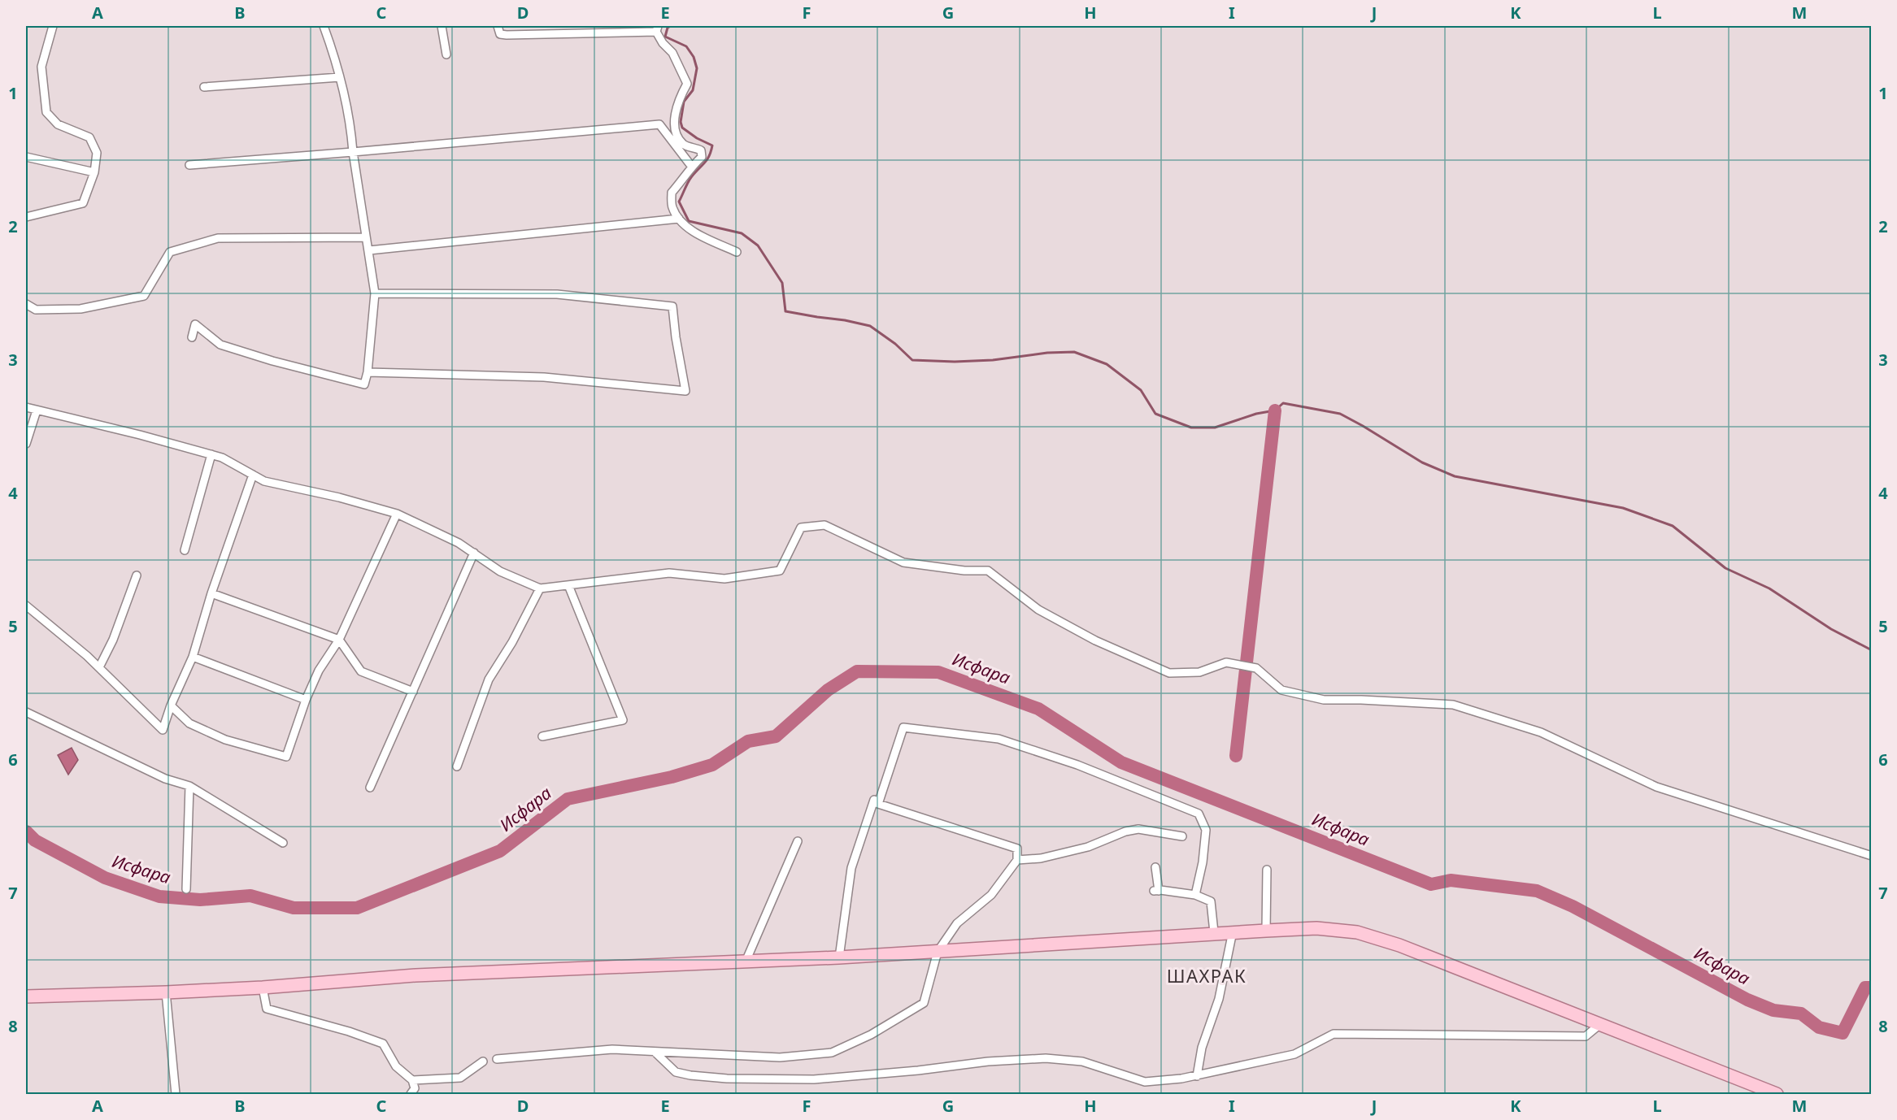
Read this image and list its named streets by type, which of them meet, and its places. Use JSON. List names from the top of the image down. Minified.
{"districts":["ШАХРАК"],"water":["Исфара"],"grid":{"columns":["A","B","C","D","E","F","G","H","I","J","K","L","M"],"rows":["1","2","3","4","5","6","7","8"]}}
